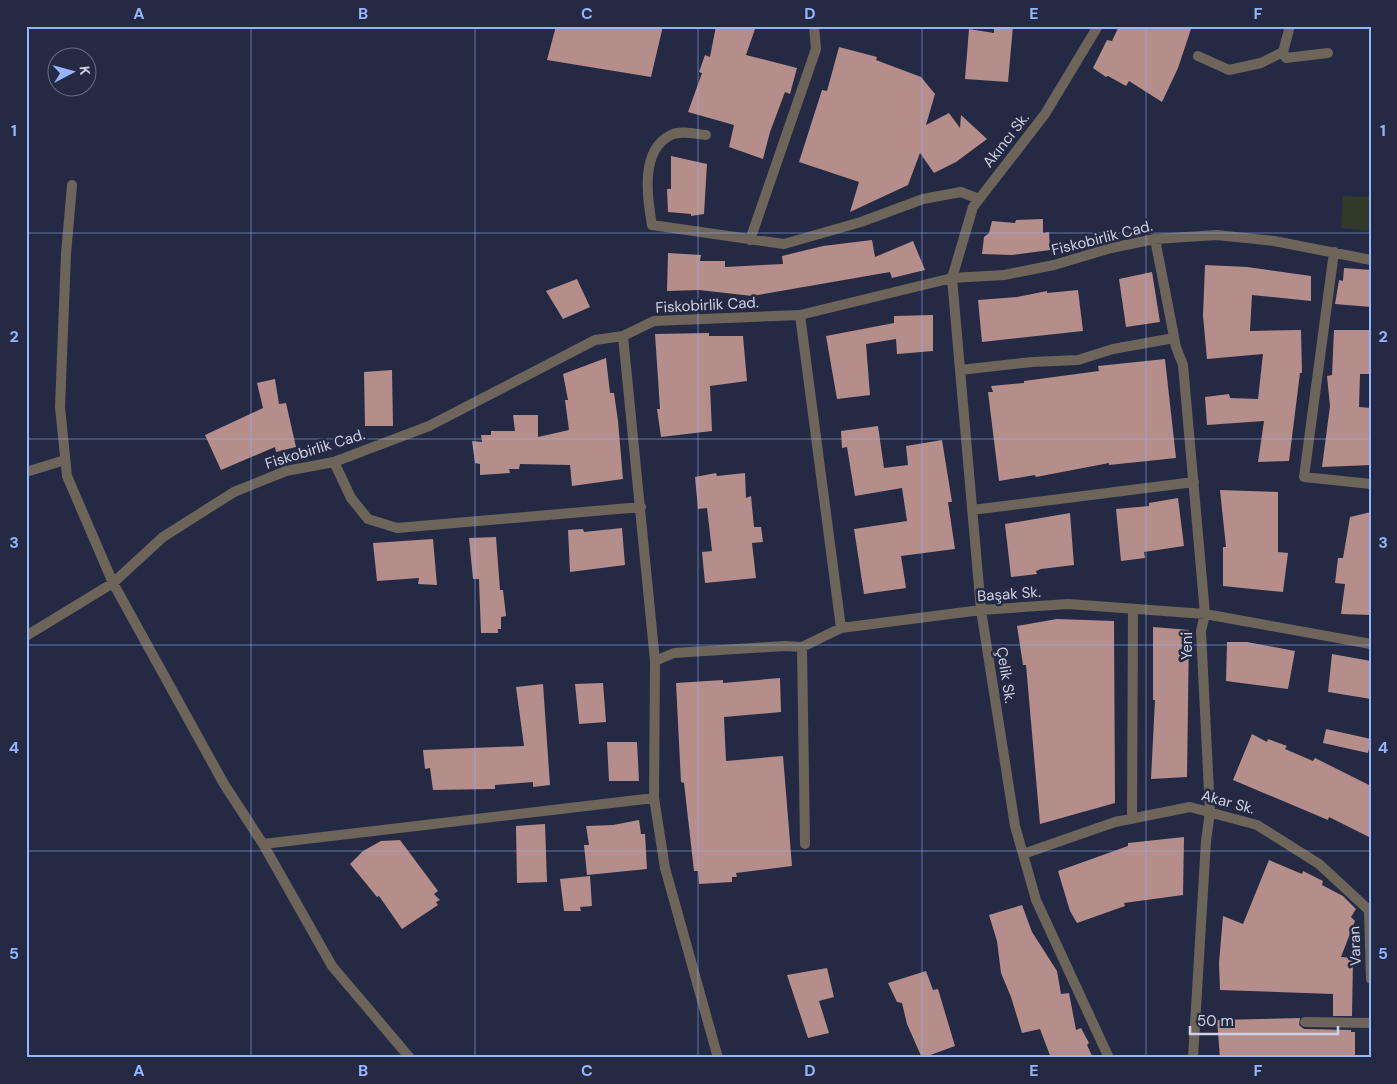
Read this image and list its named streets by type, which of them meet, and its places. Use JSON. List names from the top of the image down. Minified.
{"streets":{"street":["Akıncı Sk.","Fiskobirlik Cad.","Başak Sk.","Yeni","Çelik Sk.","Akar Sk.","Varan"]},"crossings":[["Akıncı Sk.","Fiskobirlik Cad."],["Akıncı Sk.","Çelik Sk."],["Fiskobirlik Cad.","Yeni"],["Fiskobirlik Cad.","Çelik Sk."],["Başak Sk.","Yeni"],["Başak Sk.","Çelik Sk."],["Yeni","Akar Sk."],["Çelik Sk.","Akar Sk."],["Akar Sk.","Varan"]],"scale_bar":"50 m","north":"right","grid":{"columns":["A","B","C","D","E","F"],"rows":["1","2","3","4","5"]}}
